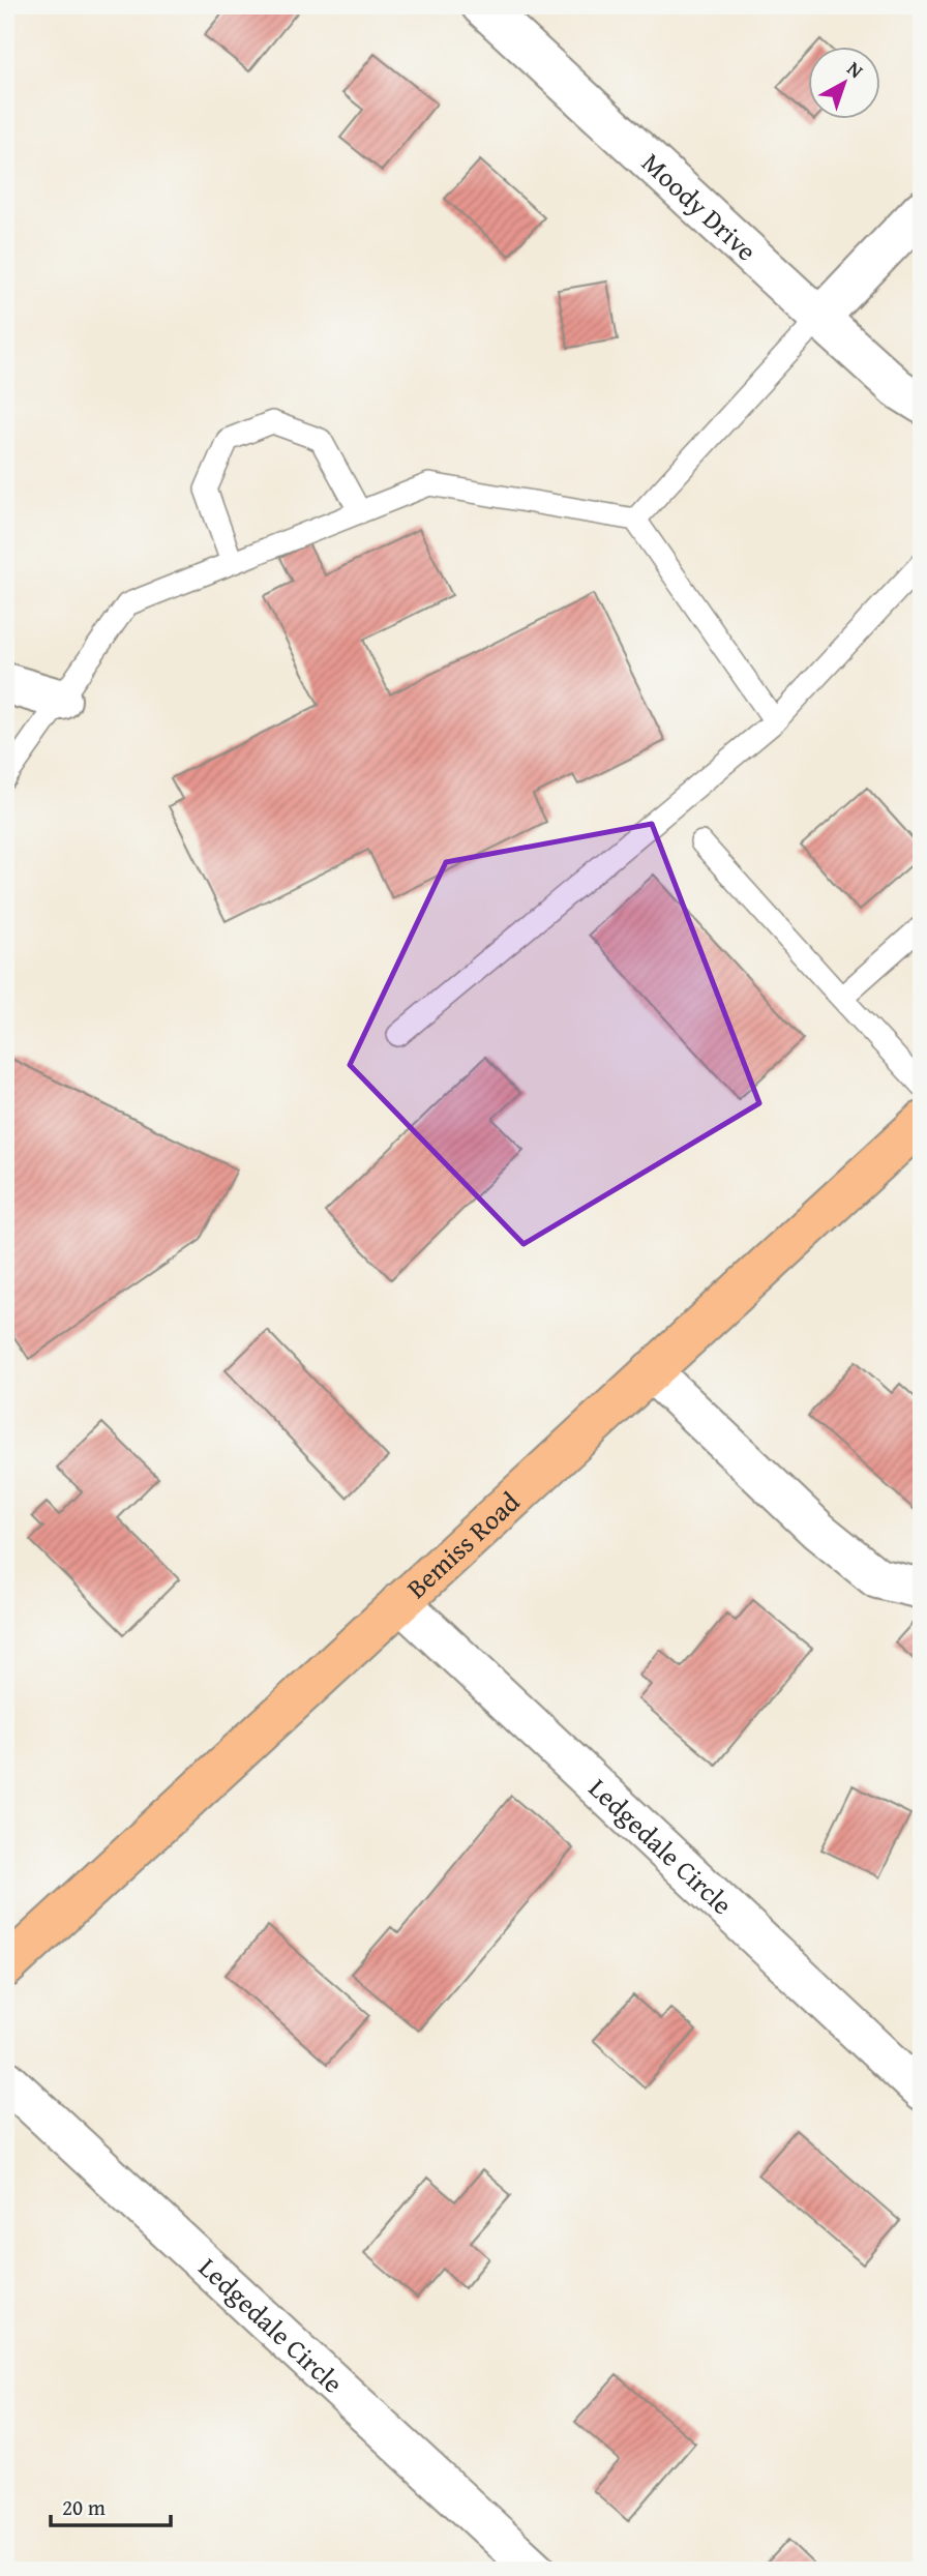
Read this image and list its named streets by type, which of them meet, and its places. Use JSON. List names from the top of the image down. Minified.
{"streets":{"main road":["Bemiss Road"],"street":["Moody Drive","Ledgedale Circle"]},"crossings":[["Bemiss Road","Ledgedale Circle"]],"scale_bar":"20 m","north":"top right"}
